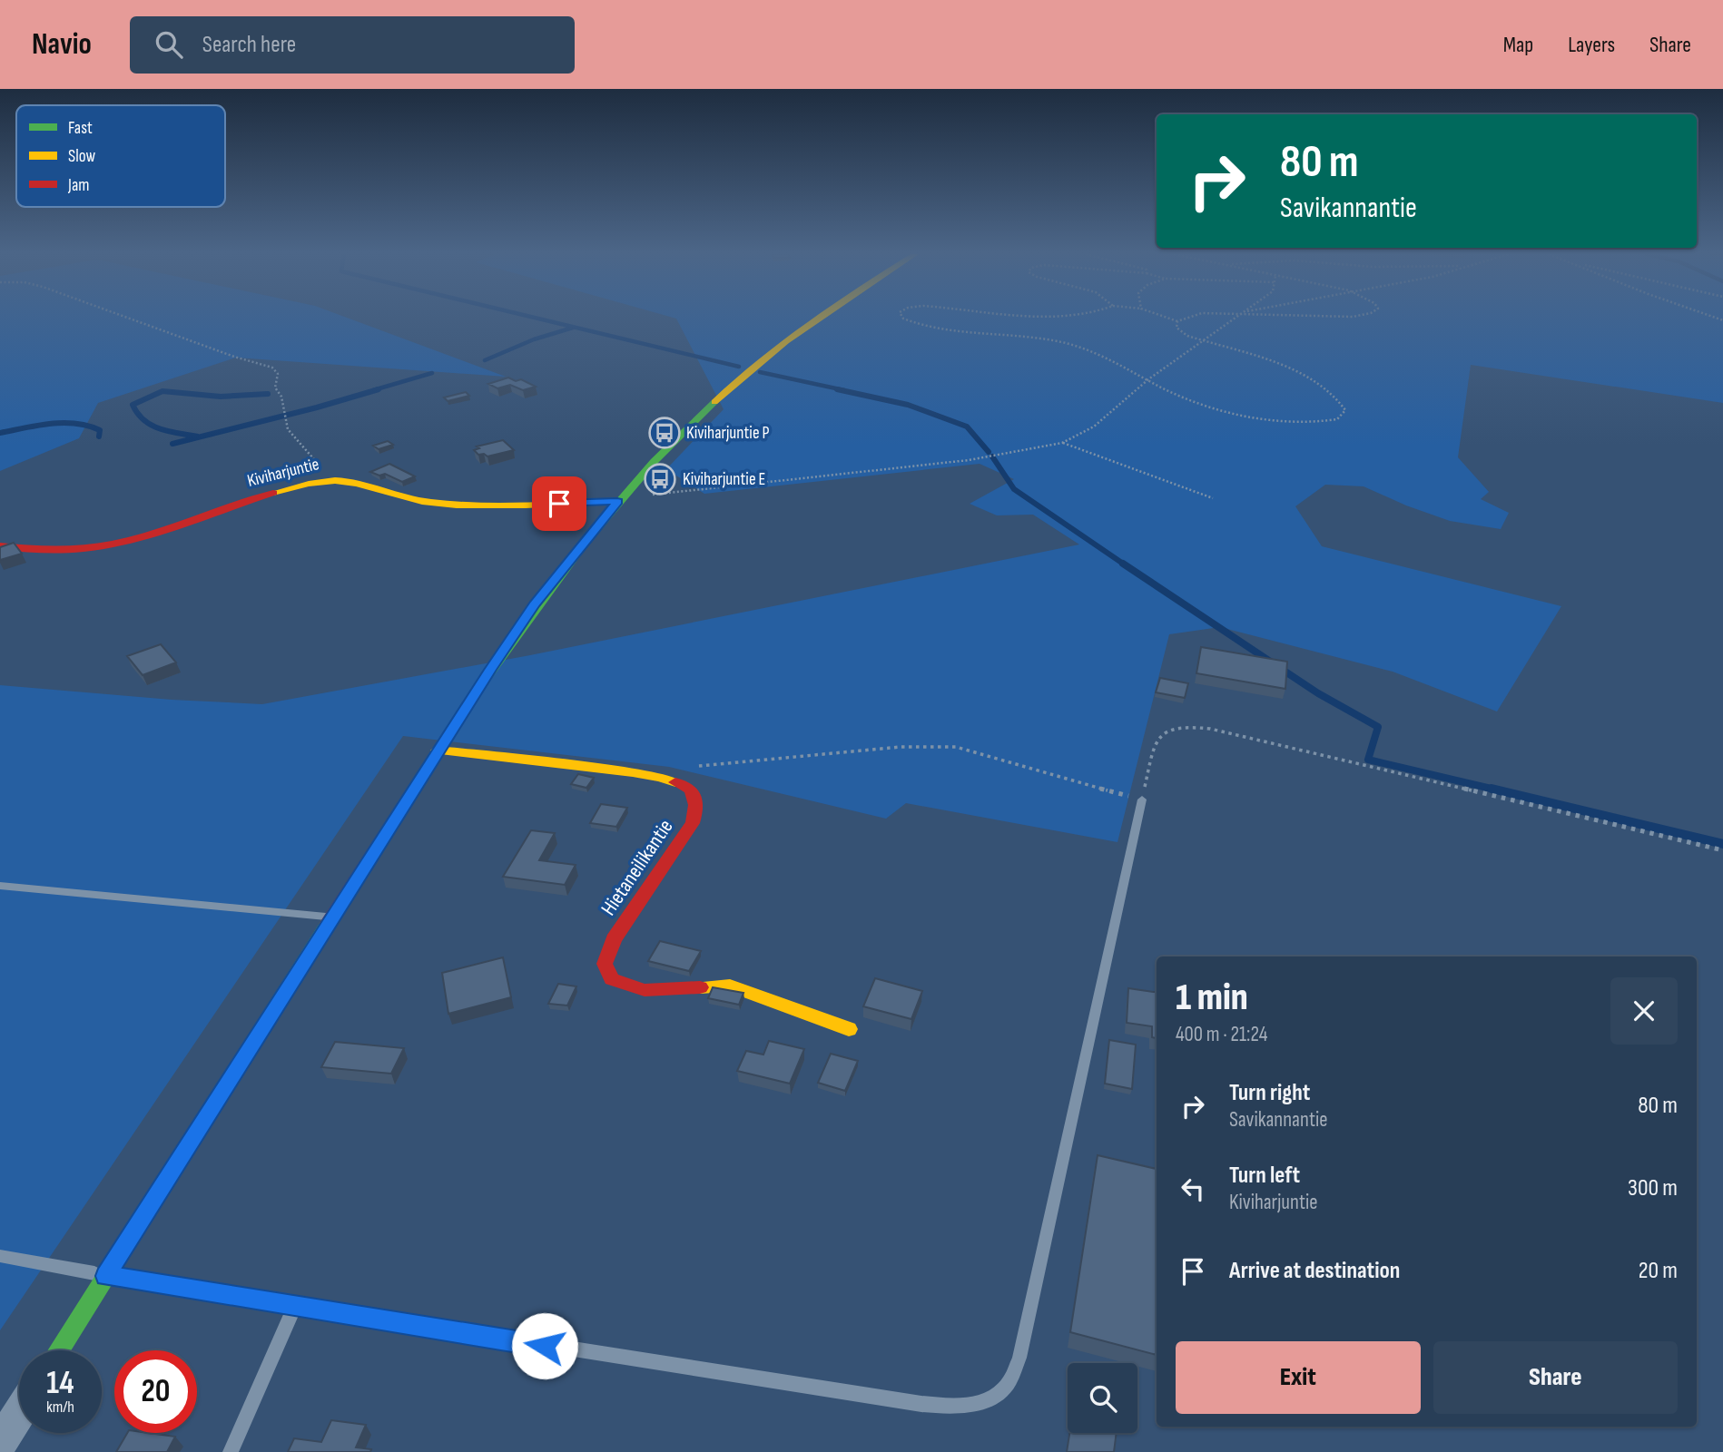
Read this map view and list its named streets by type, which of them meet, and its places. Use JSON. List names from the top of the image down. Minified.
{"streets":{"street":["Kiviharjuntie","Hietaneilikantie"]},"places":{"bus stop":["Kiviharjuntie P","Kiviharjuntie E"]},"legend":["Fast","Slow","Jam"],"page":{"header":"Navio","search":"Search here","nav":["Map","Layers","Share"],"turn":["80 m","Savikannantie"],"heading":["1 min","400 m · 21:24"],"list":[{"name":"Turn right","note":"Savikannantie","value":"80 m"},{"name":"Turn left","note":"Kiviharjuntie","value":"300 m"},{"name":"Arrive at destination","value":"20 m"}],"buttons":["Exit","Share"],"speed":"14 km/h","limit":"20"}}
